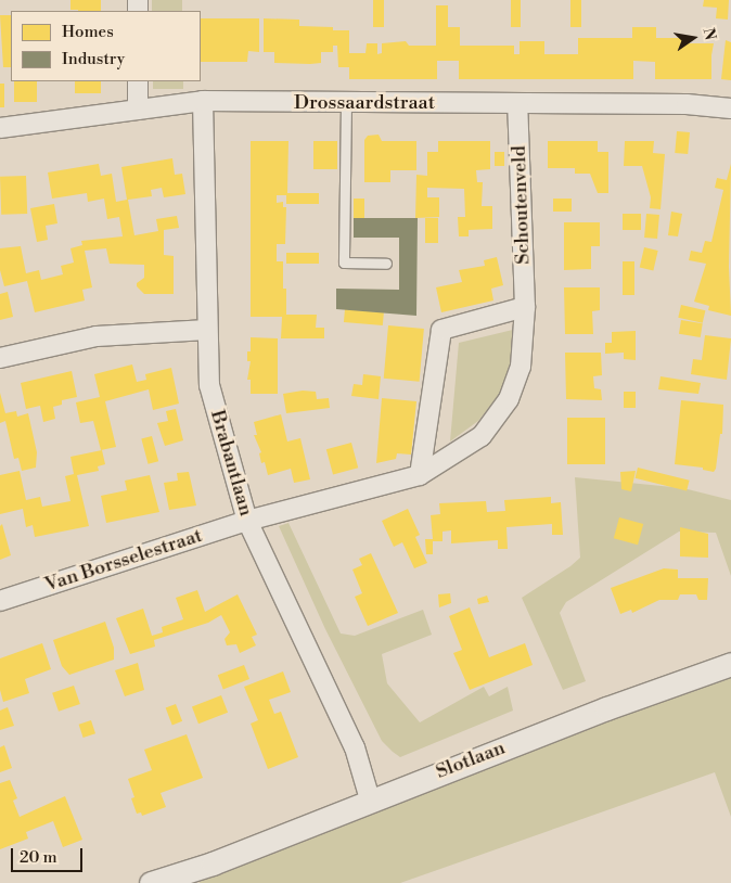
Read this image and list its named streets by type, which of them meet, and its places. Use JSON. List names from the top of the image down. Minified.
{"streets":{"street":["Drossaardstraat","Schoutenveld","Brabantlaan","Van Borsselestraat","Slotlaan"]},"crossings":[["Drossaardstraat","Schoutenveld"],["Drossaardstraat","Brabantlaan"],["Schoutenveld","Brabantlaan"],["Schoutenveld","Van Borsselestraat"],["Brabantlaan","Van Borsselestraat"],["Brabantlaan","Slotlaan"]],"legend":["Homes","Industry"],"scale_bar":"20 m","north":"right"}
